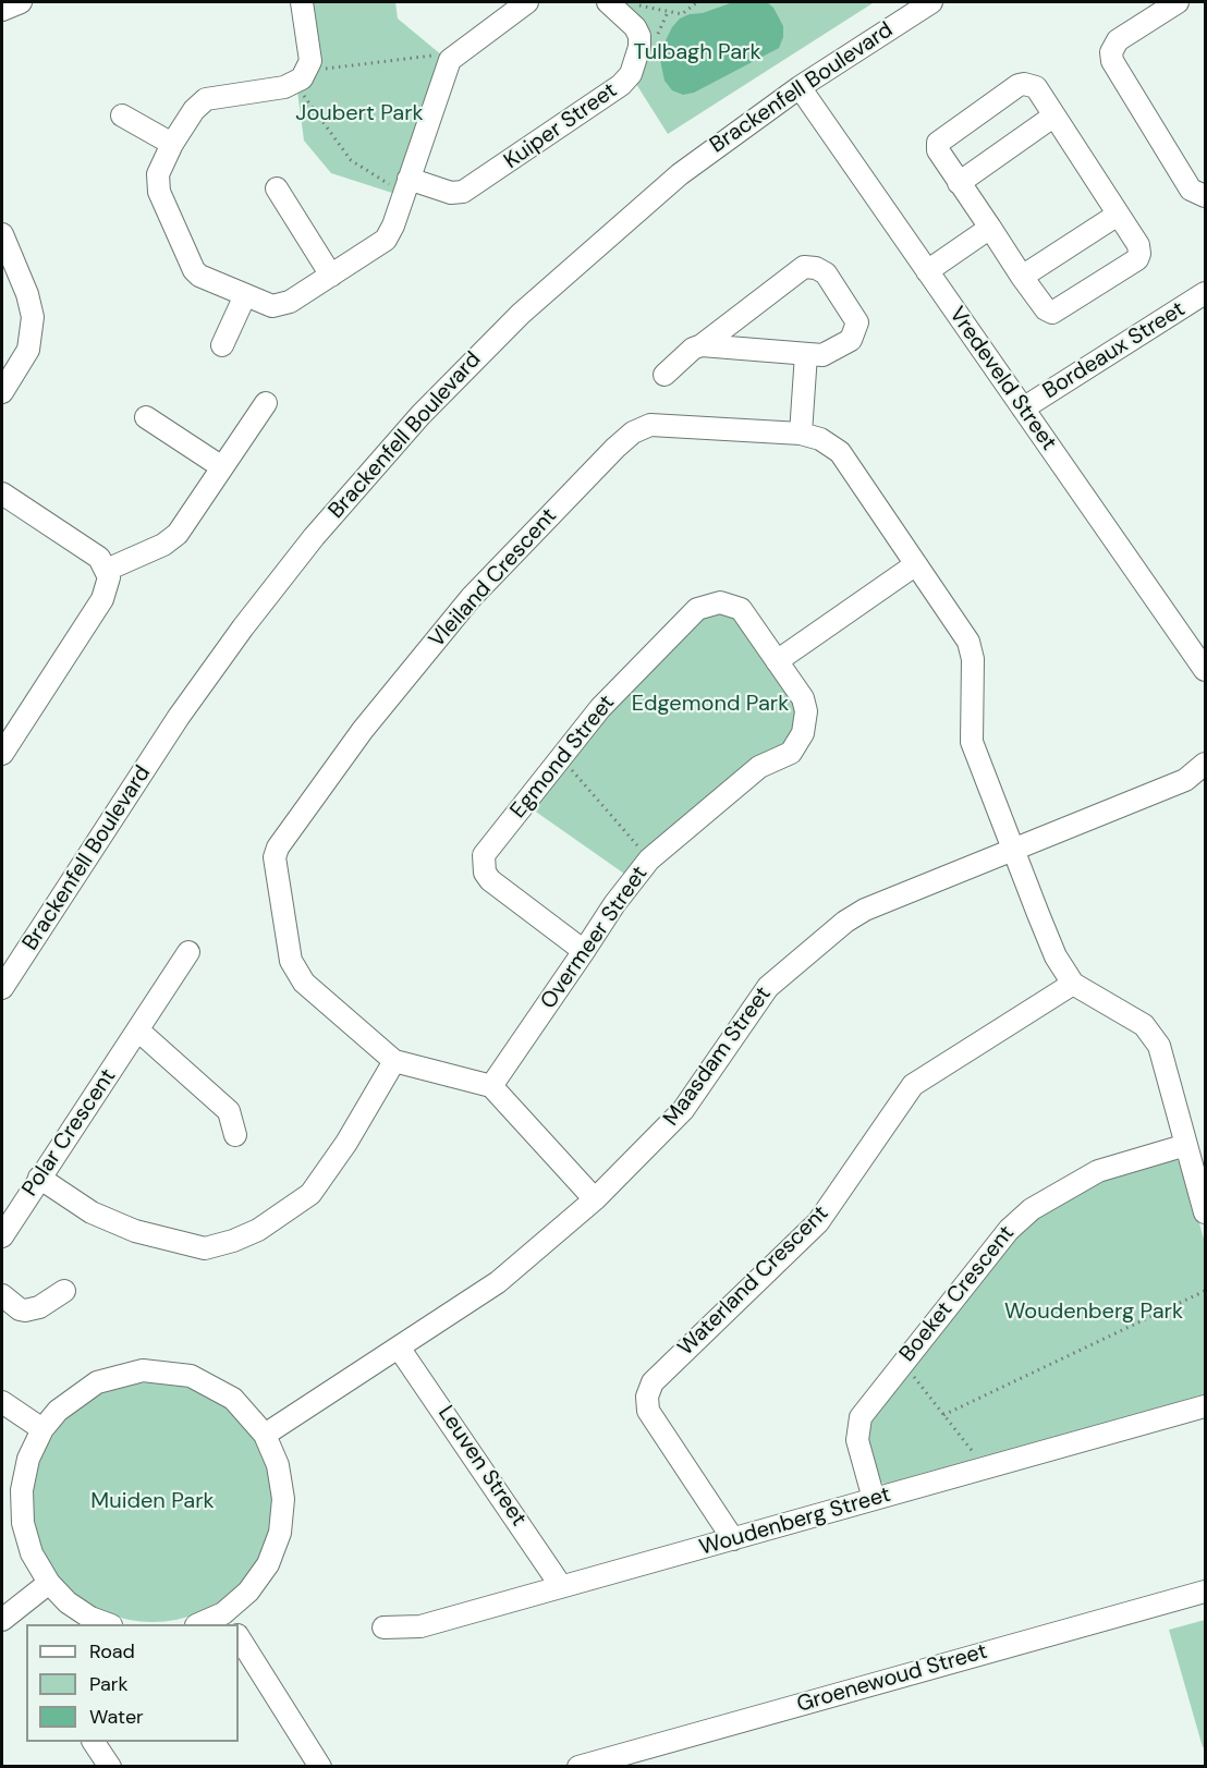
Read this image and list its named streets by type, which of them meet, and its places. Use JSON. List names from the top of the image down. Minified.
{"streets":{"street":["Brackenfell Boulevard","Kuiper Street","Bordeaux Street","Vredeveld Street","Vleiland Crescent","Egmond Street","Overmeer Street","Maasdam Street","Polar Crescent","Waterland Crescent","Boeket Crescent","Leuven Street","Woudenberg Street","Groenewoud Street"]},"crossings":[["Brackenfell Boulevard","Vredeveld Street"],["Bordeaux Street","Vredeveld Street"],["Vleiland Crescent","Overmeer Street"],["Vleiland Crescent","Maasdam Street"],["Egmond Street","Overmeer Street"],["Maasdam Street","Leuven Street"],["Waterland Crescent","Woudenberg Street"],["Boeket Crescent","Woudenberg Street"],["Leuven Street","Woudenberg Street"]],"parks":["Tulbagh Park","Joubert Park","Edgemond Park","Woudenberg Park","Muiden Park"],"legend":["Road","Park","Water"]}
